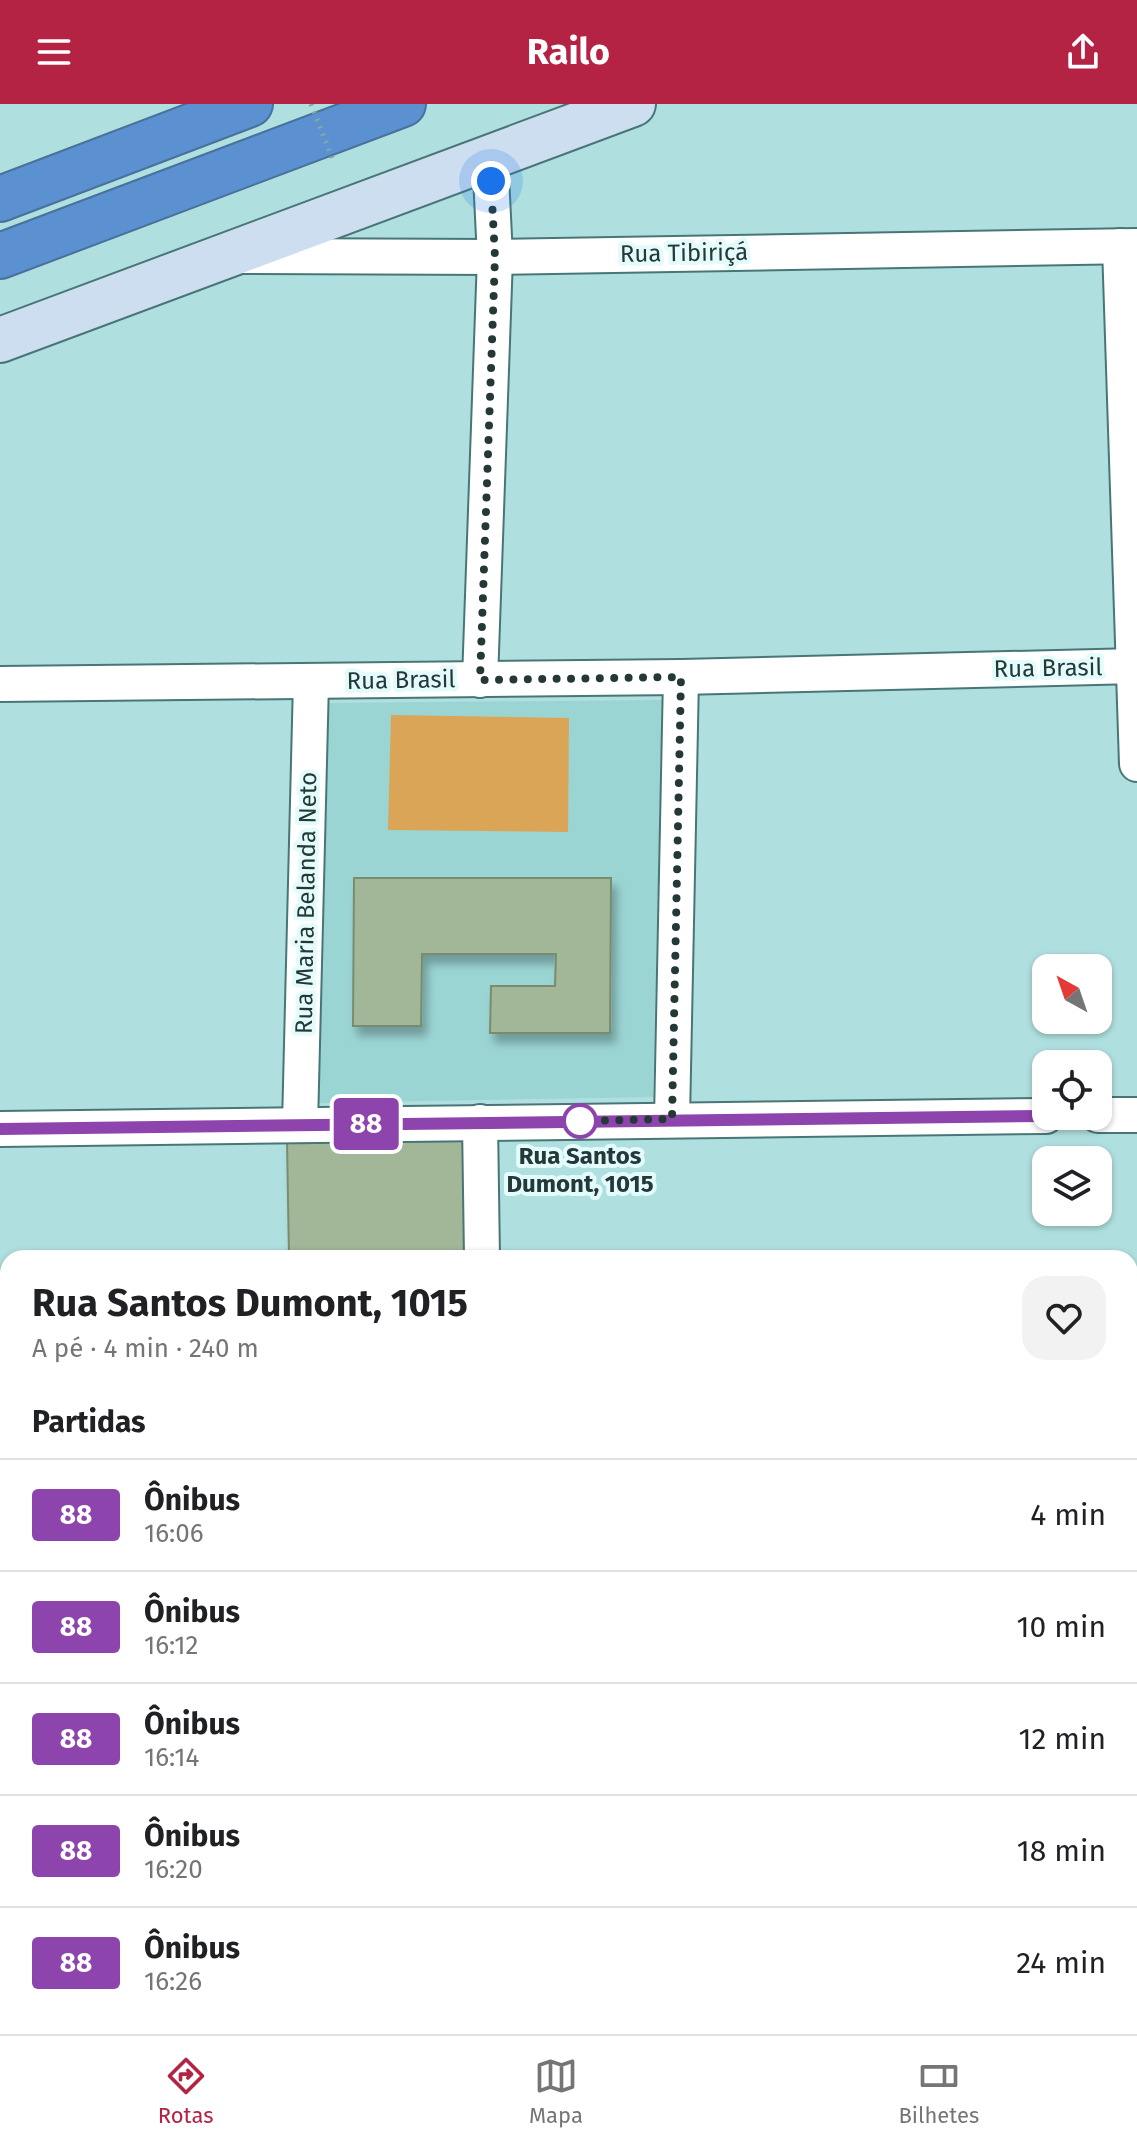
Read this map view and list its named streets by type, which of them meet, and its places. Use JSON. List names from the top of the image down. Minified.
{"streets":{"street":["Rua Tibiriçá","Rua Brasil","Rua Maria Belanda Neto"]},"crossings":[["Rua Brasil","Rua Maria Belanda Neto"]],"places":["Rua Santos Dumont, 1015"],"lines":["bus line 88"],"north":"top left","page":{"header":"Railo","on_map":"88","heading":[["Rua Santos Dumont, 1015","A pé · 4 min · 240 m"],"Partidas"],"list":[{"mark":"88","name":"Ônibus","note":"16:06","value":"4 min"},{"mark":"88","name":"Ônibus","note":"16:12","value":"10 min"},{"mark":"88","name":"Ônibus","note":"16:14","value":"12 min"},{"mark":"88","name":"Ônibus","note":"16:20","value":"18 min"},{"mark":"88","name":"Ônibus","note":"16:26","value":"24 min"}],"tabs":["Rotas","Mapa","Bilhetes"]}}
